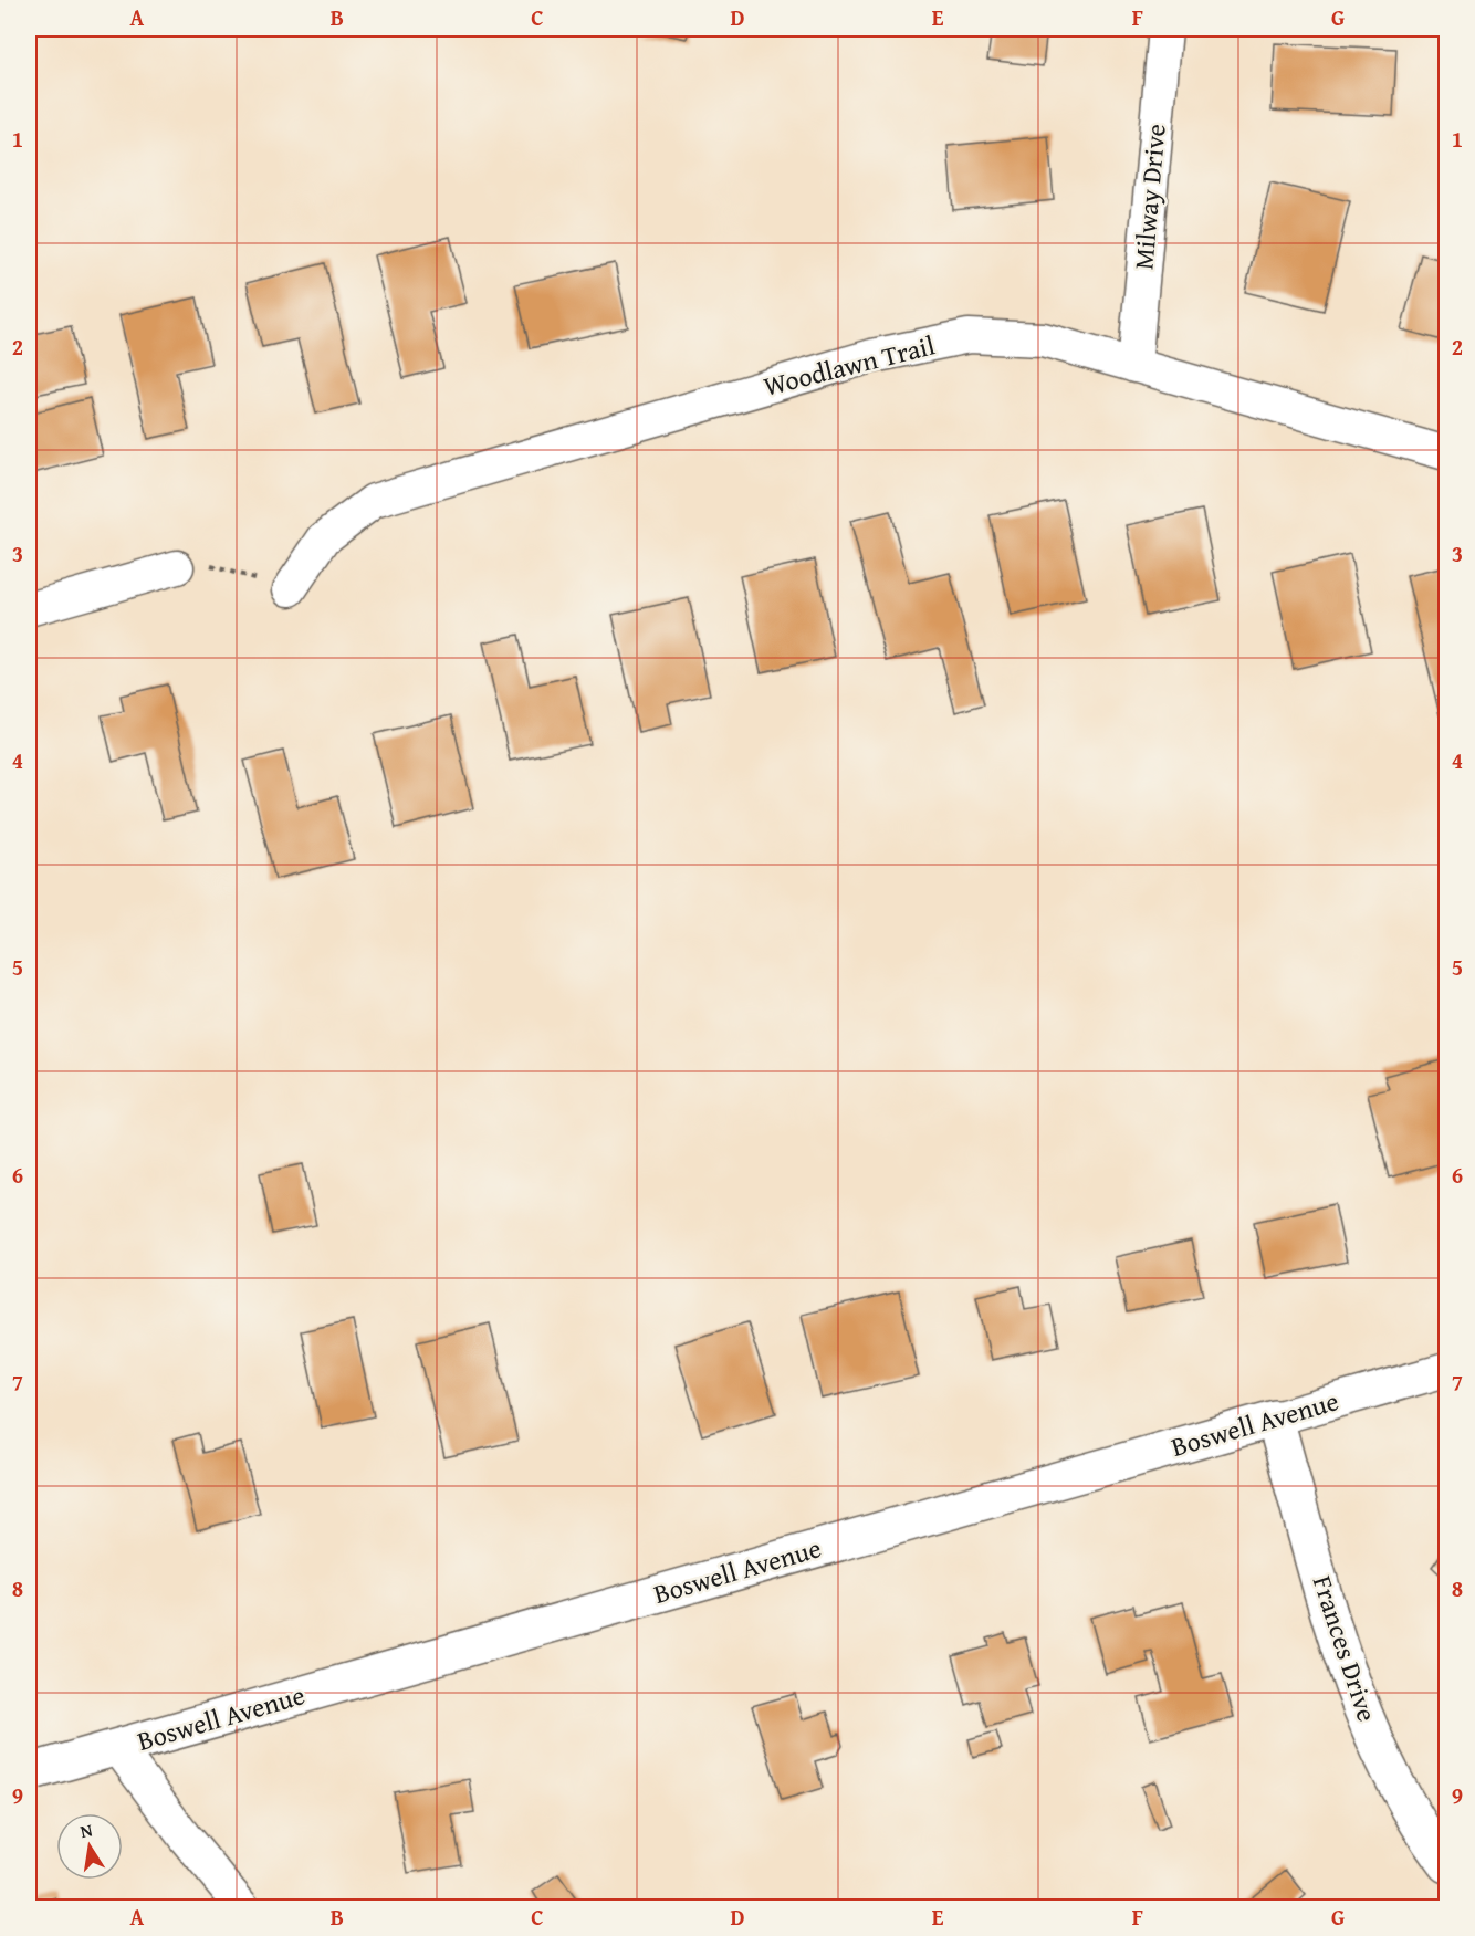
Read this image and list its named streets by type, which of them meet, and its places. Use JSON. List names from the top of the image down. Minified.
{"streets":{"street":["Milway Drive","Woodlawn Trail","Boswell Avenue","Frances Drive"]},"crossings":[["Milway Drive","Woodlawn Trail"],["Boswell Avenue","Frances Drive"]],"north":"top","grid":{"columns":["A","B","C","D","E","F","G"],"rows":["1","2","3","4","5","6","7","8","9"]}}
